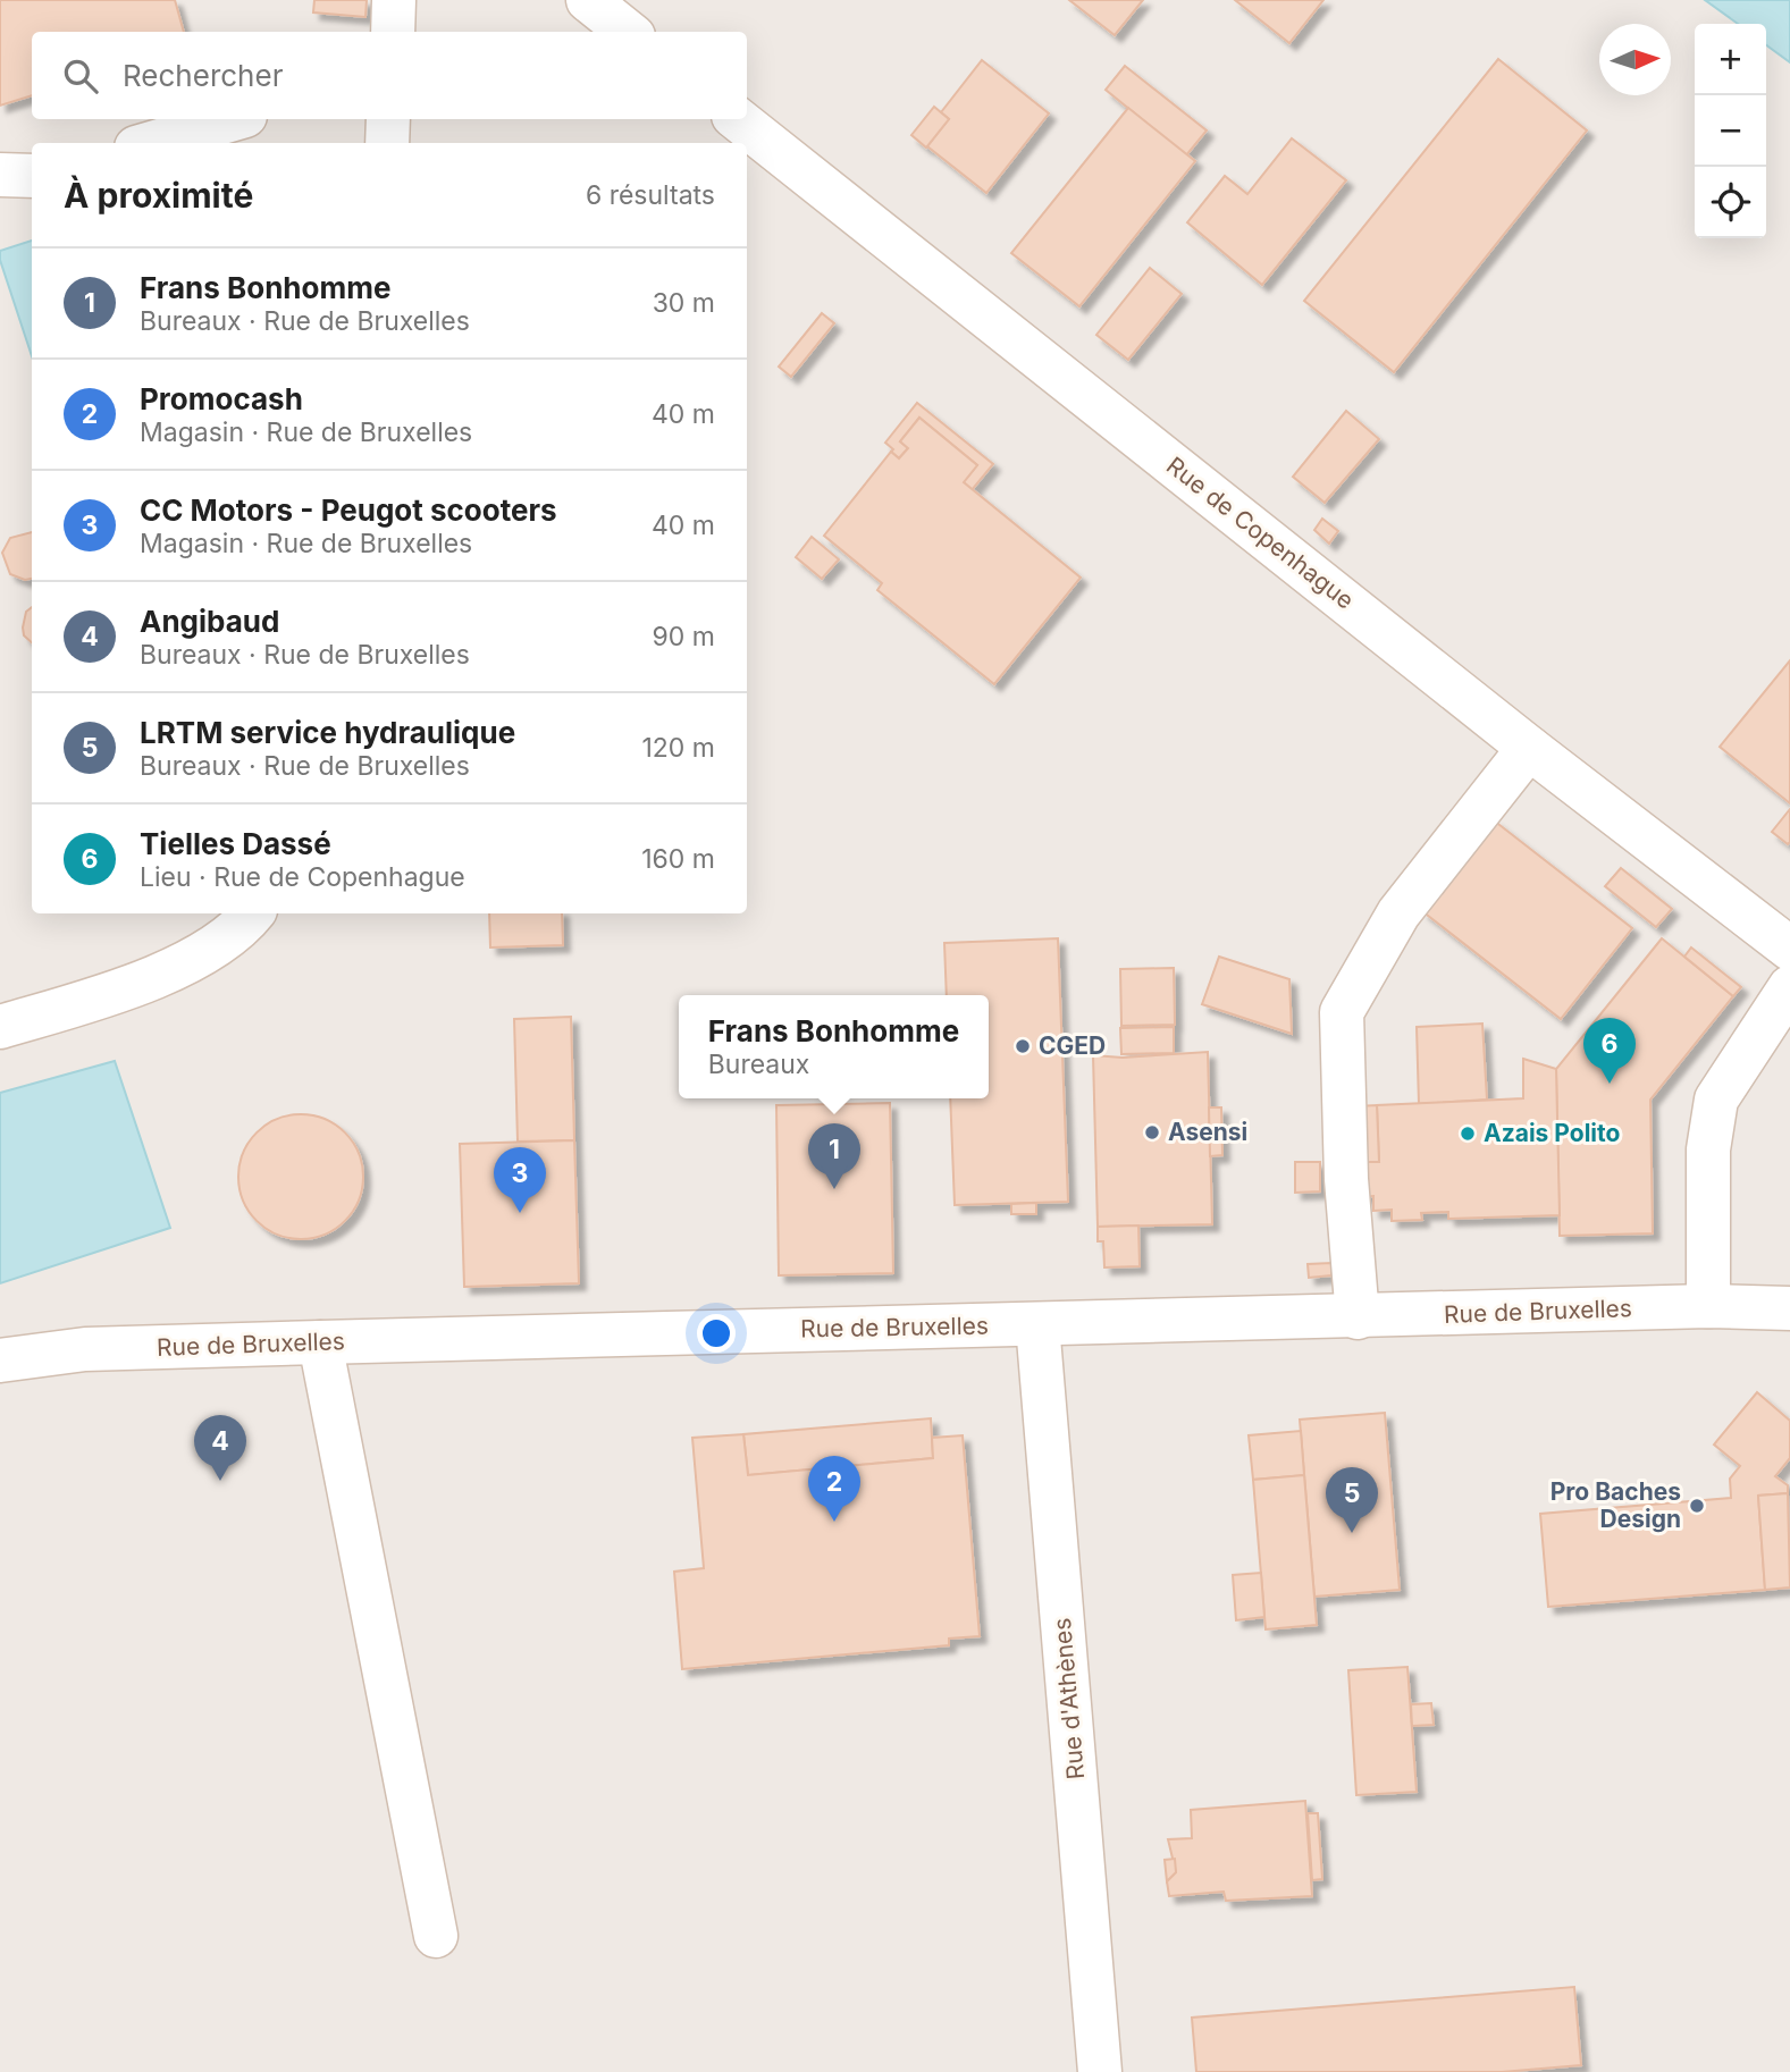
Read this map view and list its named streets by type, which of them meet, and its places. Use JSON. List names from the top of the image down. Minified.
{"streets":{"street":["Rue de Copenhague","Rue de Bruxelles","Rue d'Athènes"]},"crossings":[["Rue de Bruxelles","Rue d'Athènes"]],"places":["CGED","Asensi","Azais Polito","Pro Baches Design"],"north":"right","page":{"map_buttons":["+","−"],"search":"Rechercher","heading":["À proximité","6 résultats"],"list":[{"mark":"1","name":"Frans Bonhomme","note":"Bureaux · Rue de Bruxelles","value":"30 m"},{"mark":"2","name":"Promocash","note":"Magasin · Rue de Bruxelles","value":"40 m"},{"mark":"3","name":"CC Motors - Peugot scooters","note":"Magasin · Rue de Bruxelles","value":"40 m"},{"mark":"4","name":"Angibaud","note":"Bureaux · Rue de Bruxelles","value":"90 m"},{"mark":"5","name":"LRTM service hydraulique","note":"Bureaux · Rue de Bruxelles","value":"120 m"},{"mark":"6","name":"Tielles Dassé","note":"Lieu · Rue de Copenhague","value":"160 m"}],"popup":["Frans Bonhomme","Bureaux"],"pins":["6","1","3","4","2","5"]}}
